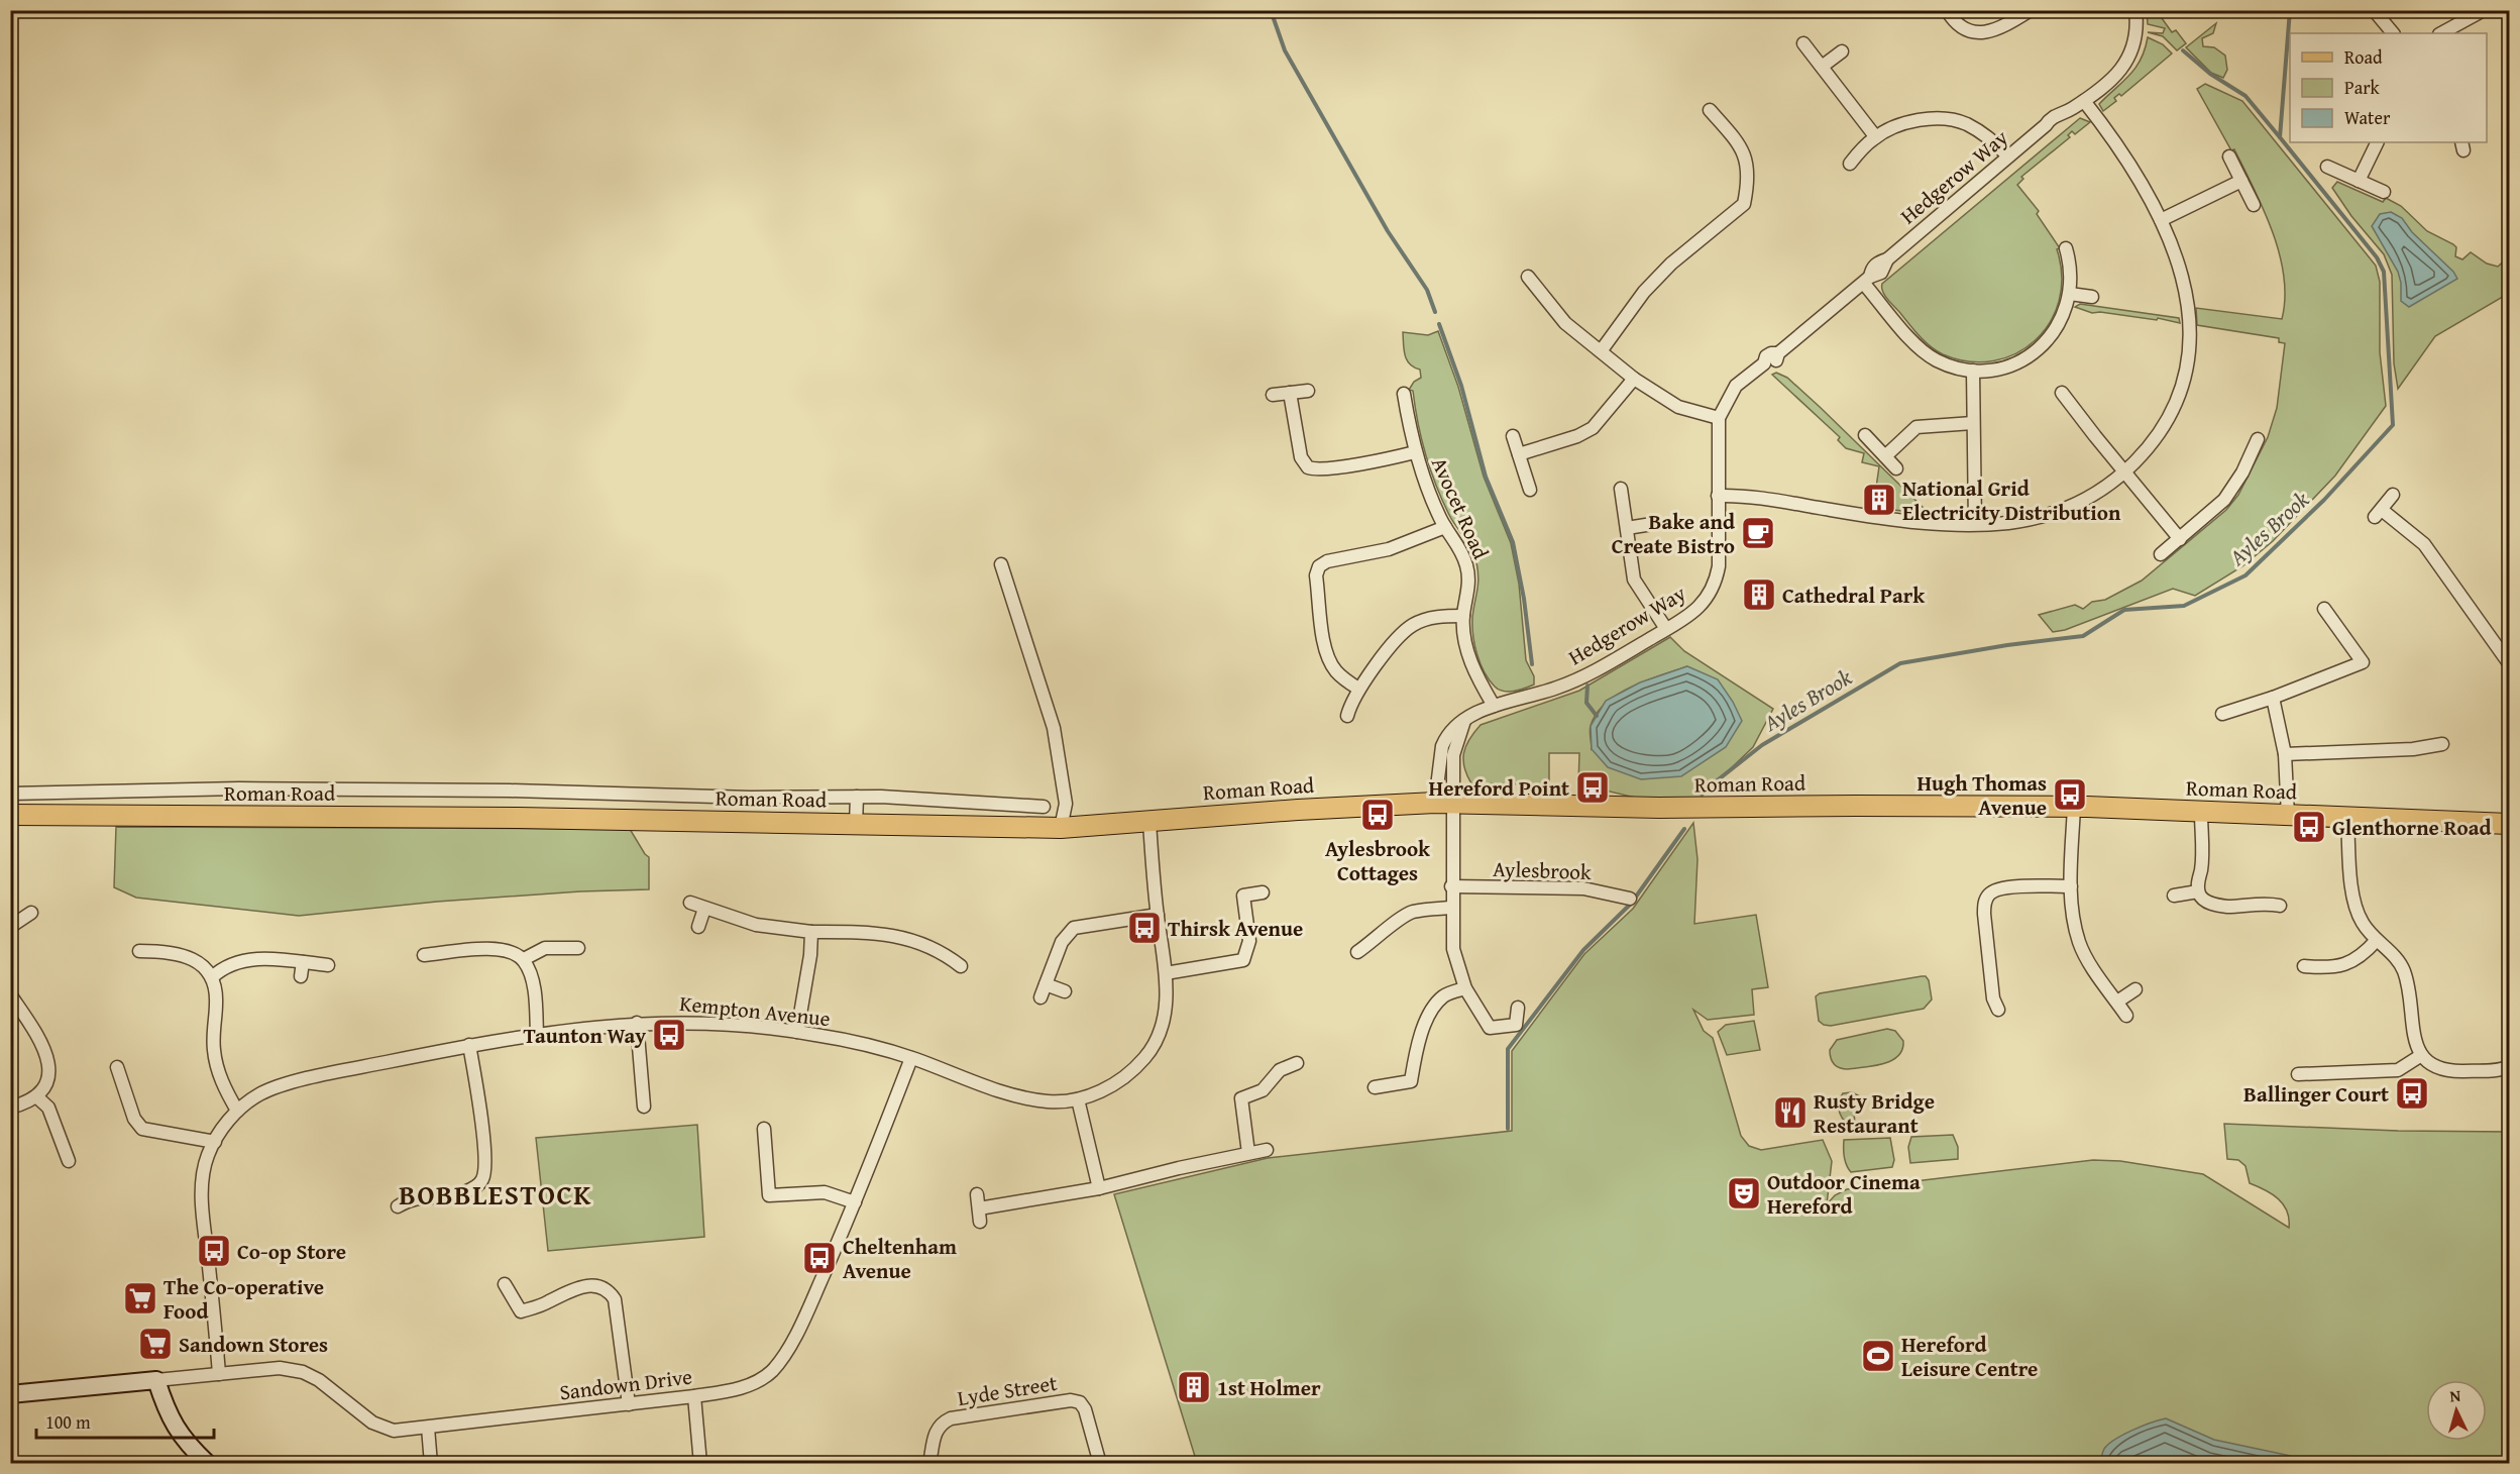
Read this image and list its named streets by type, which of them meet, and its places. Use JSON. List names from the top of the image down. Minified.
{"streets":{"main road":["Roman Road"],"street":["Hedgerow Way","Avocet Road","Aylesbrook","Kempton Avenue","Sandown Drive","Lyde Street"]},"crossings":[["Hedgerow Way","Avocet Road"],["Hedgerow Way","Roman Road"],["Roman Road","Kempton Avenue"],["Kempton Avenue","Sandown Drive"]],"districts":["BOBBLESTOCK"],"water":["Ayles Brook"],"places":{"building":["National Grid Electricity Distribution","Cathedral Park","1st Holmer"],"cafe":["Bake and Create Bistro"],"bus stop":["Hereford Point","Hugh Thomas Avenue","Aylesbrook Cottages","Glenthorne Road","Thirsk Avenue","Taunton Way","Ballinger Court","Co-op Store","Cheltenham Avenue"],"restaurant":["Rusty Bridge Restaurant"],"theatre":["Outdoor Cinema Hereford"],"supermarket":["The Co-operative Food","Sandown Stores"],"sports":["Hereford Leisure Centre"]},"legend":["Road","Park","Water"],"scale_bar":"100 m","north":"top"}
